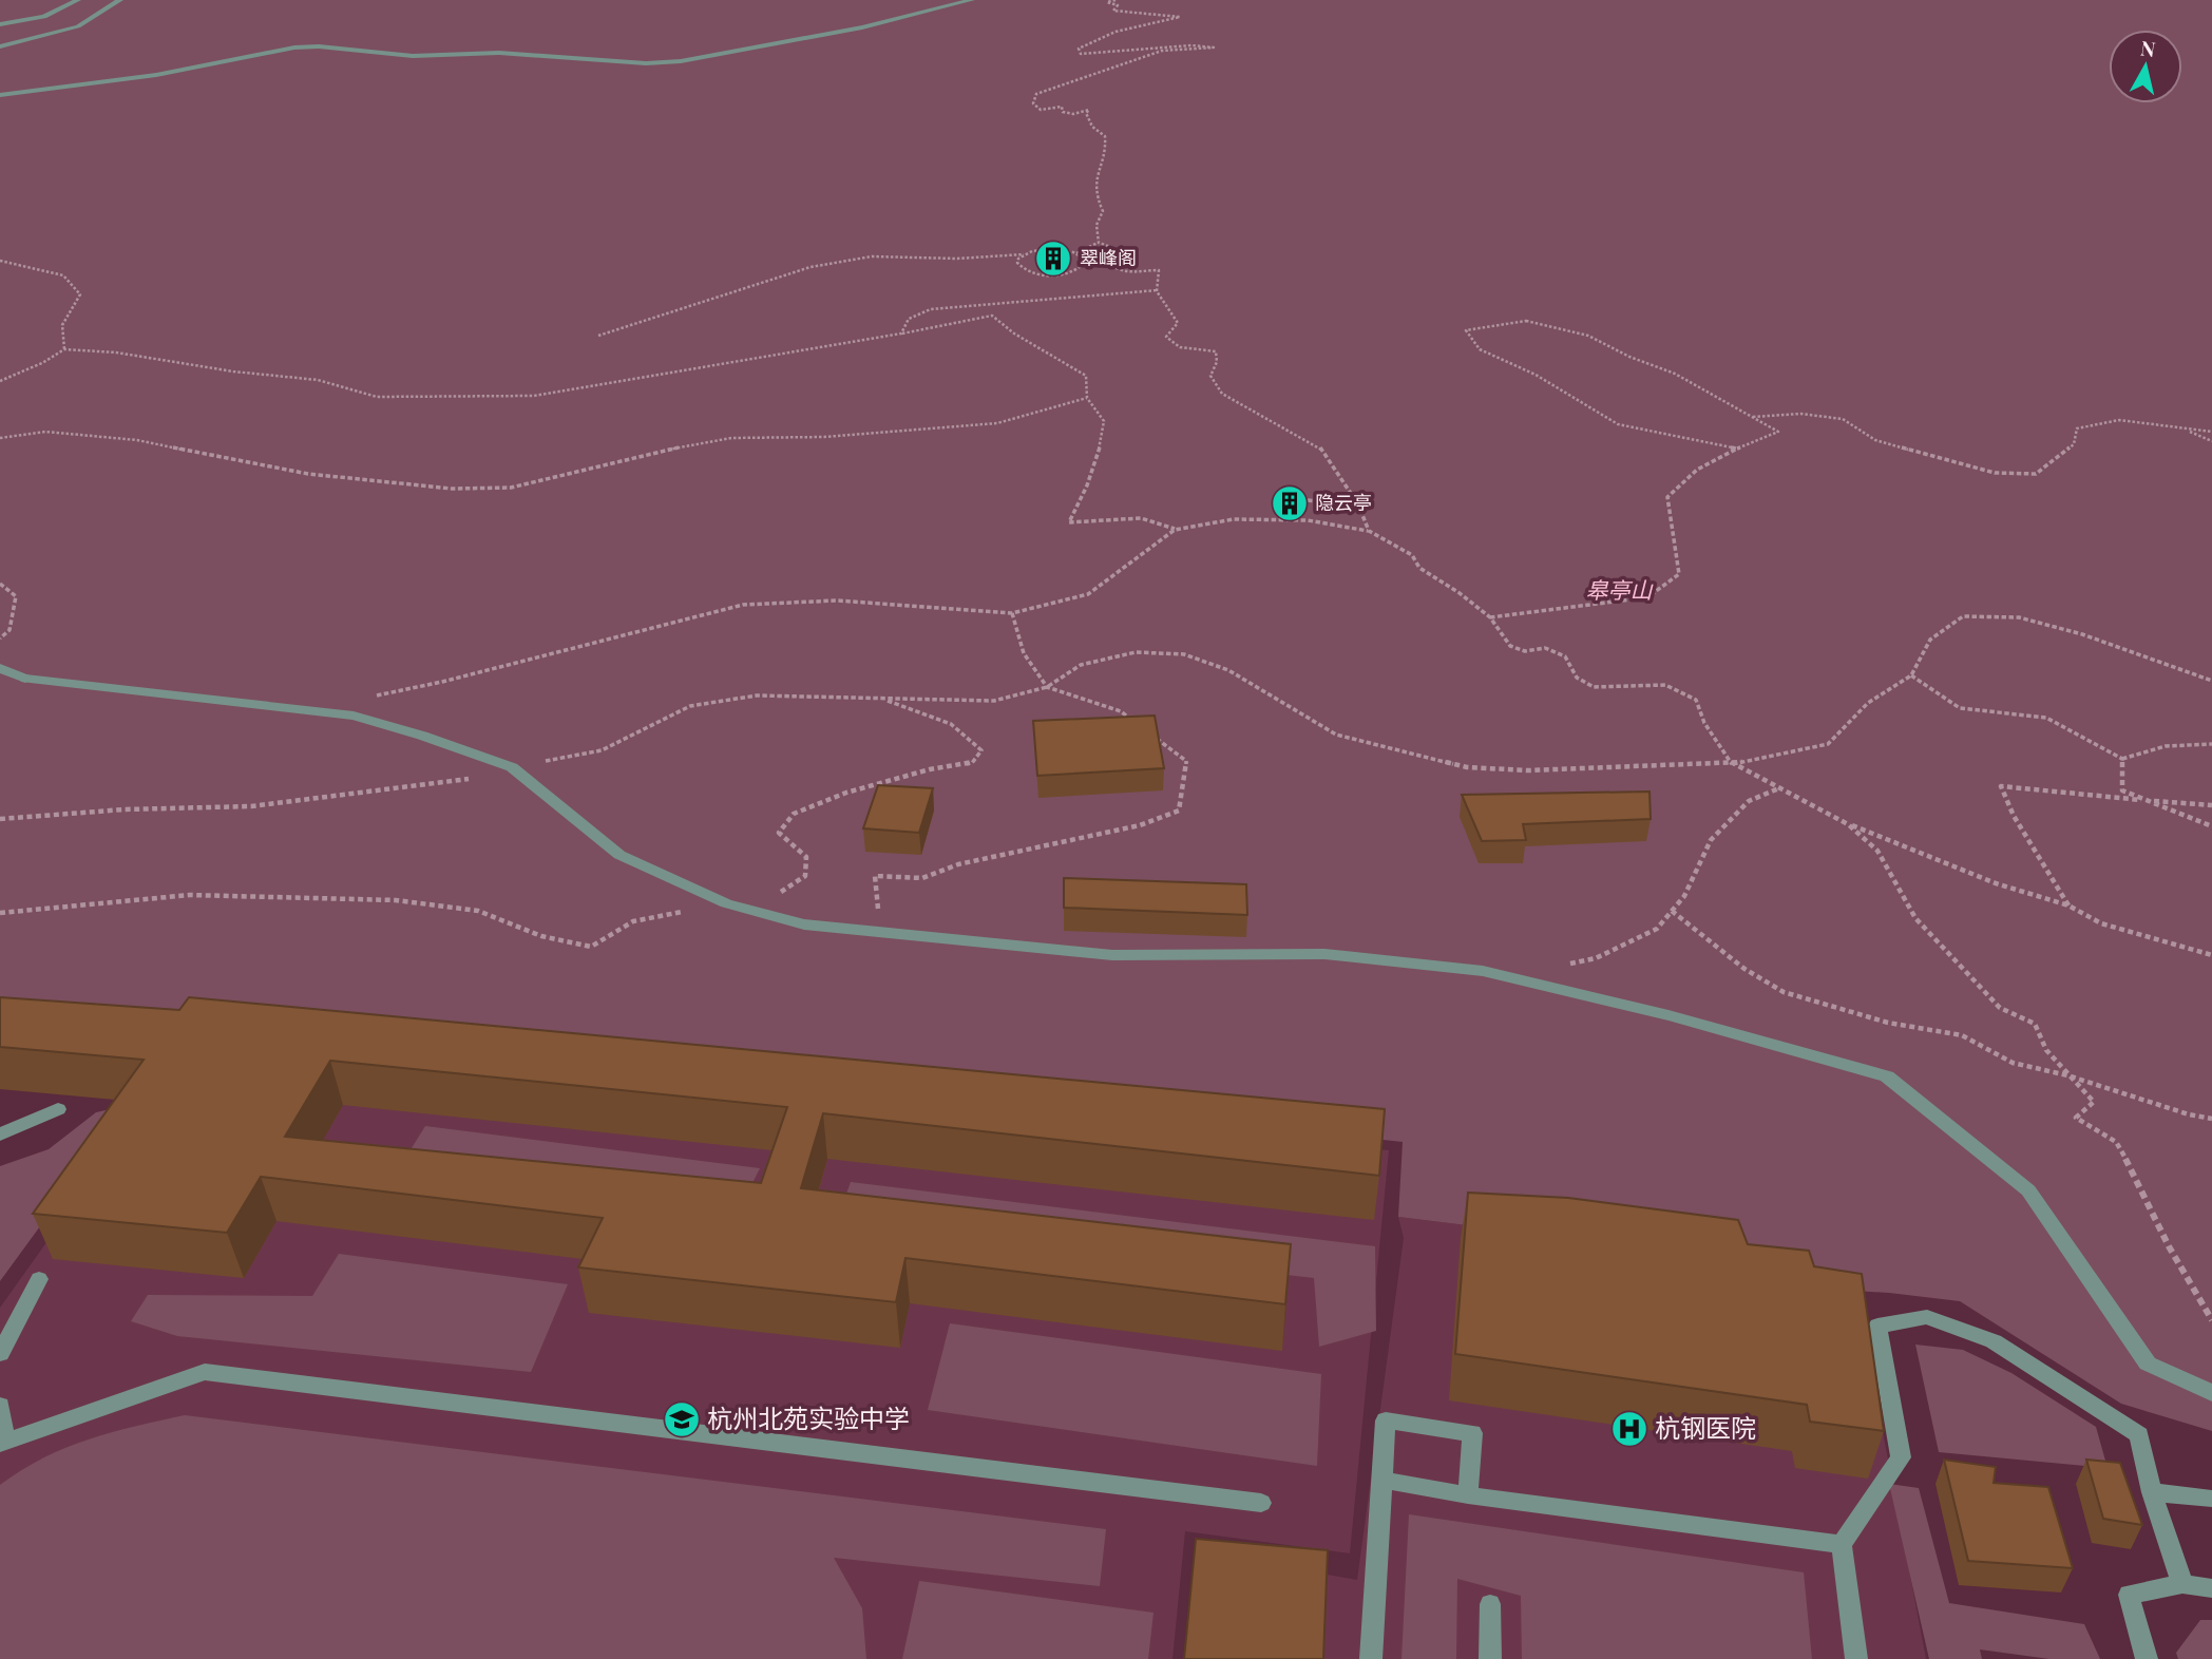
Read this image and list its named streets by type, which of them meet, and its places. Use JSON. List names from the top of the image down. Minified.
{"parks":["皋亭山"],"places":{"building":["翠峰阁","隐云亭"],"school or university":["杭州北苑实验中学"],"hospital":["杭钢医院"]},"north":"top"}
